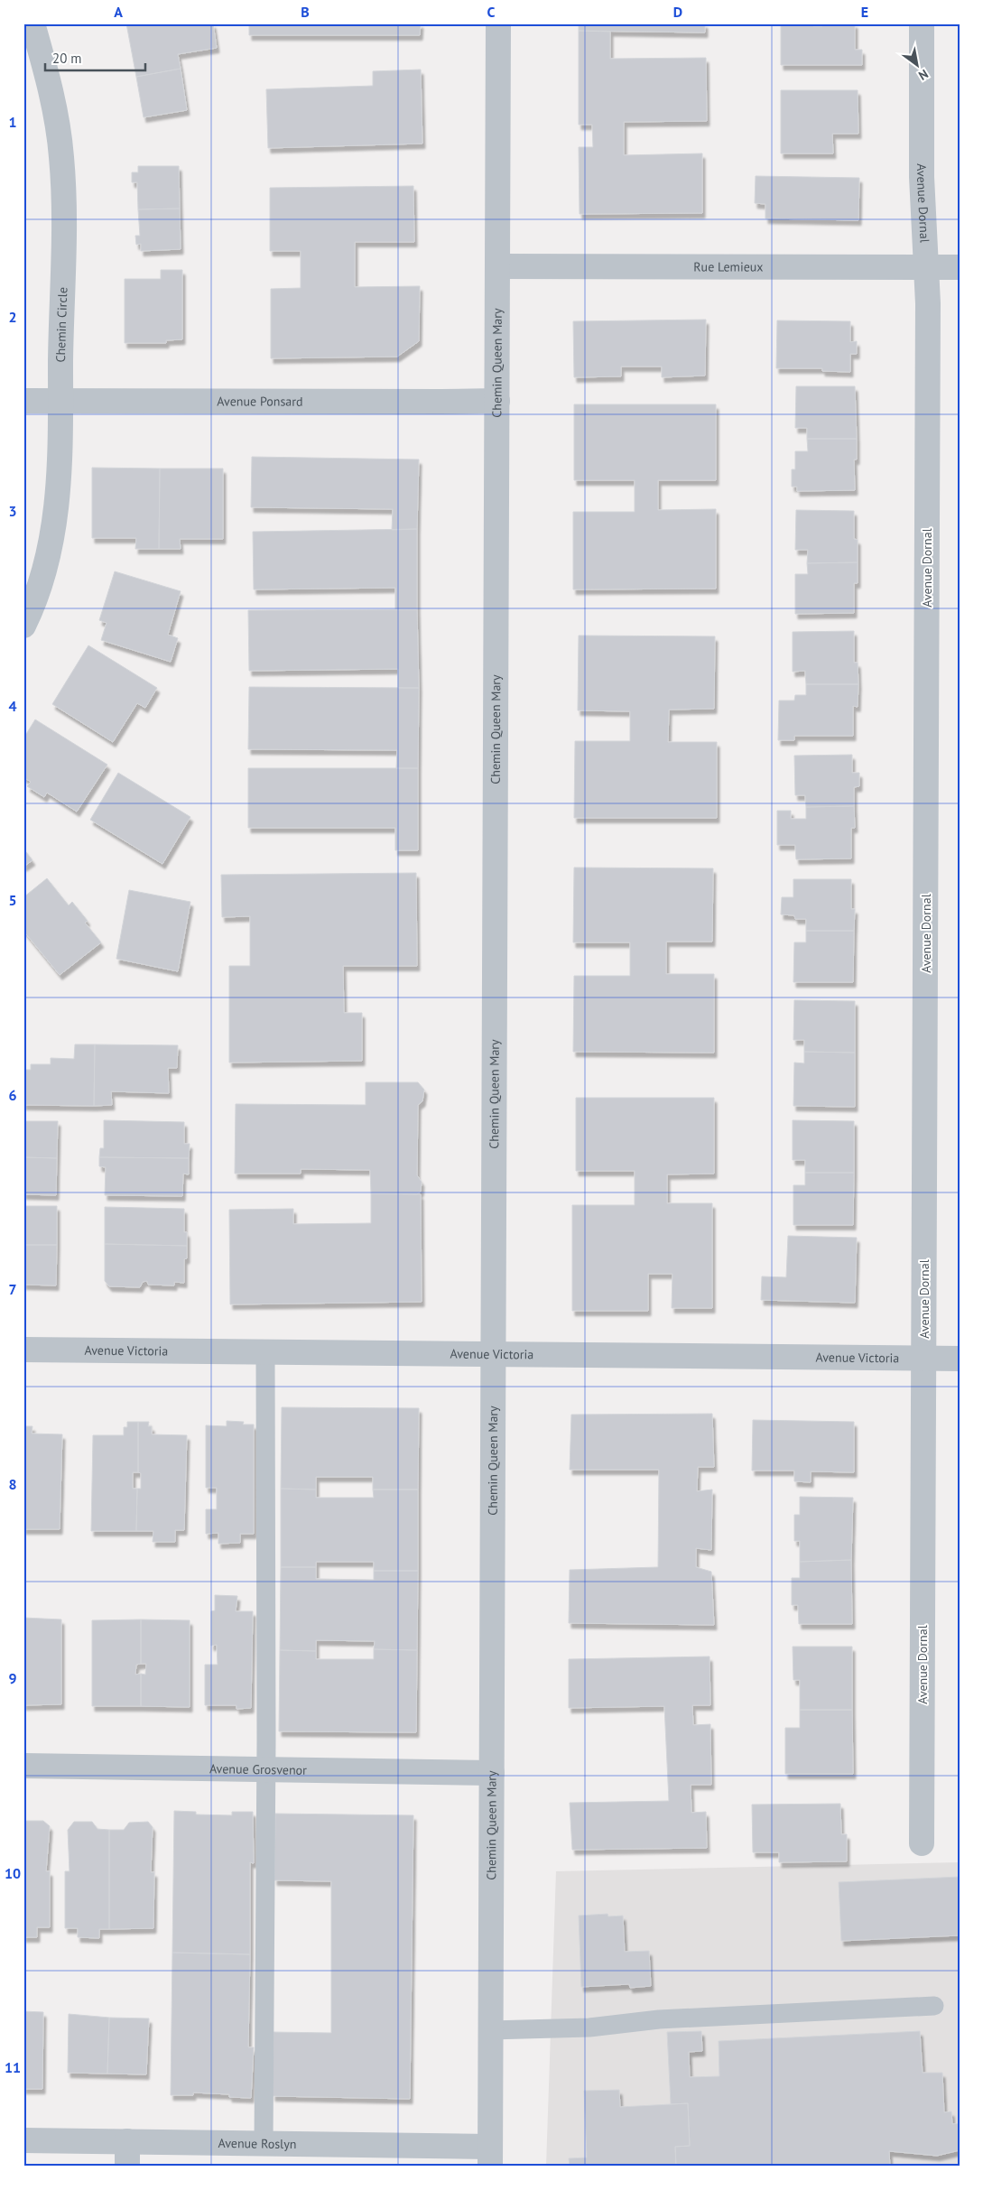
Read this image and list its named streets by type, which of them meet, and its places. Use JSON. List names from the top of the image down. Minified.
{"streets":{"street":["Avenue Dornal","Rue Lemieux","Chemin Circle","Chemin Queen Mary","Avenue Ponsard","Avenue Victoria","Avenue Grosvenor","Avenue Roslyn"]},"crossings":[["Avenue Dornal","Rue Lemieux"],["Avenue Dornal","Avenue Victoria"],["Rue Lemieux","Chemin Queen Mary"],["Chemin Circle","Avenue Ponsard"],["Chemin Queen Mary","Avenue Ponsard"],["Chemin Queen Mary","Avenue Victoria"],["Chemin Queen Mary","Avenue Grosvenor"],["Chemin Queen Mary","Avenue Roslyn"]],"scale_bar":"20 m","north":"bottom right","grid":{"columns":["A","B","C","D","E"],"rows":["1","2","3","4","5","6","7","8","9","10","11"]}}
